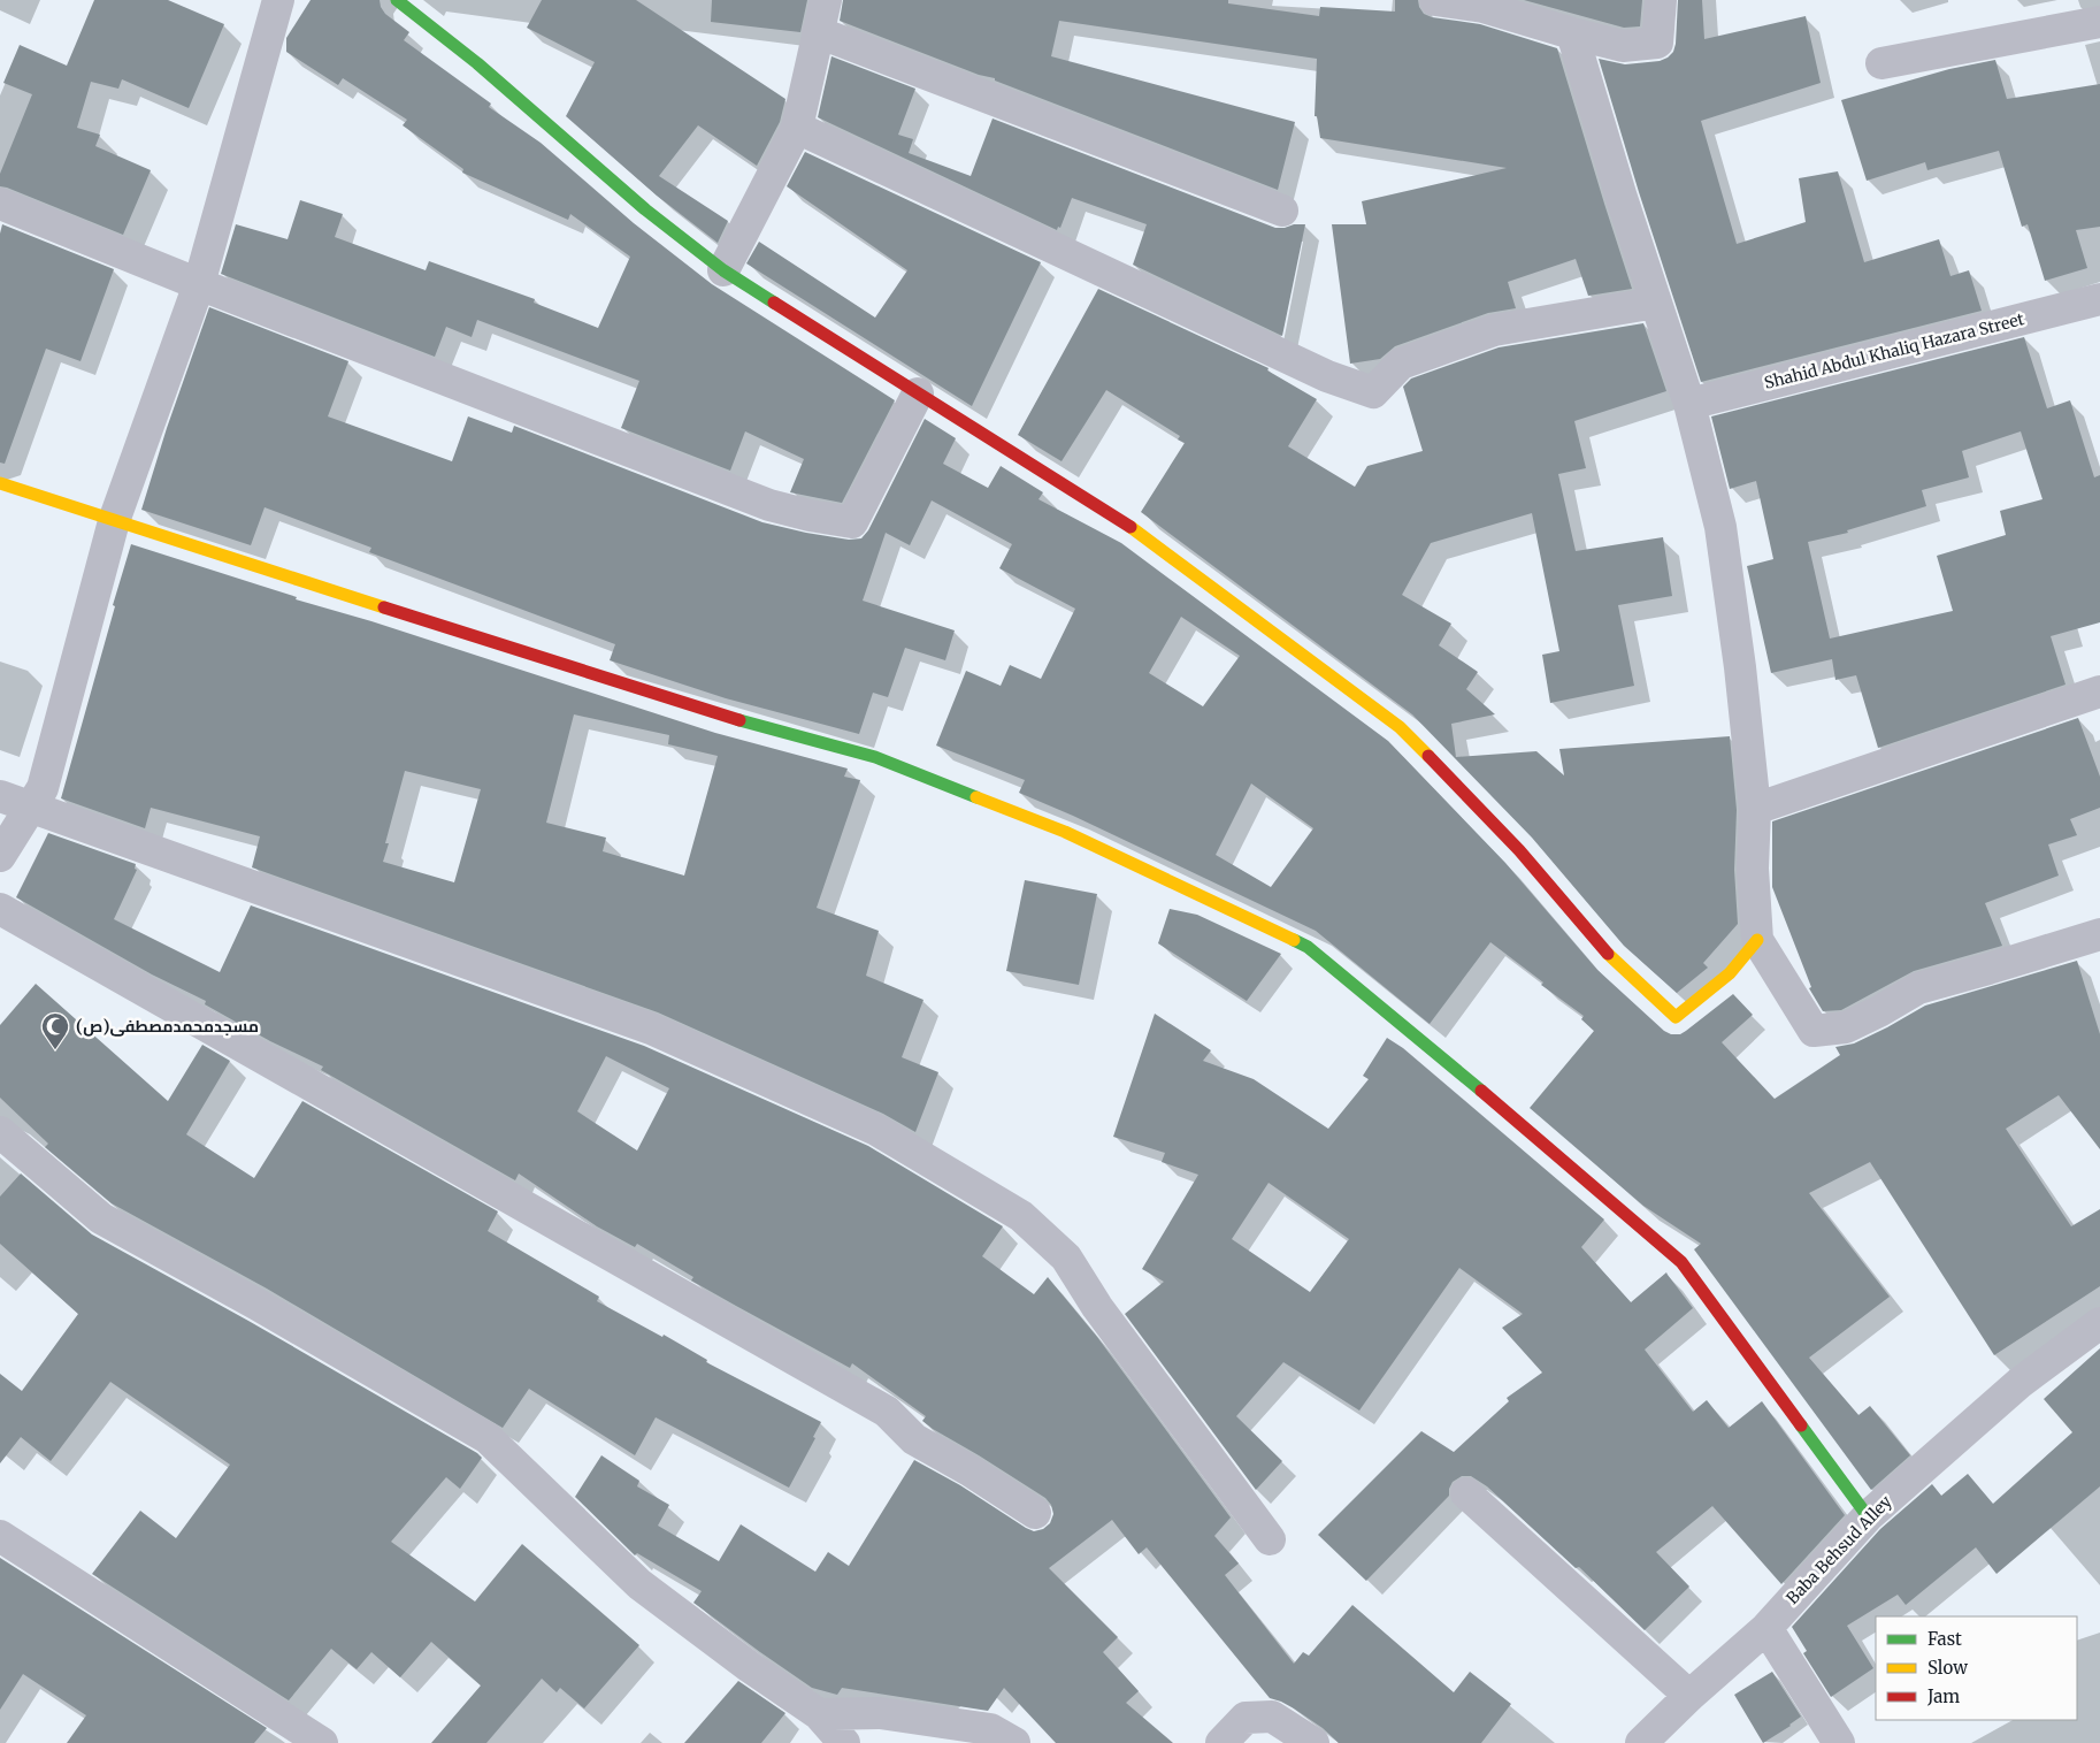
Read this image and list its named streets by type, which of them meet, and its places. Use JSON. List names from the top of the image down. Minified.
{"streets":{"street":["Shahid Abdul Khaliq Hazara Street","Baba Behsud Alley"]},"places":{"mosque":["مسجدمحمدمصطفی(ص)"]},"legend":["Fast","Slow","Jam"]}
